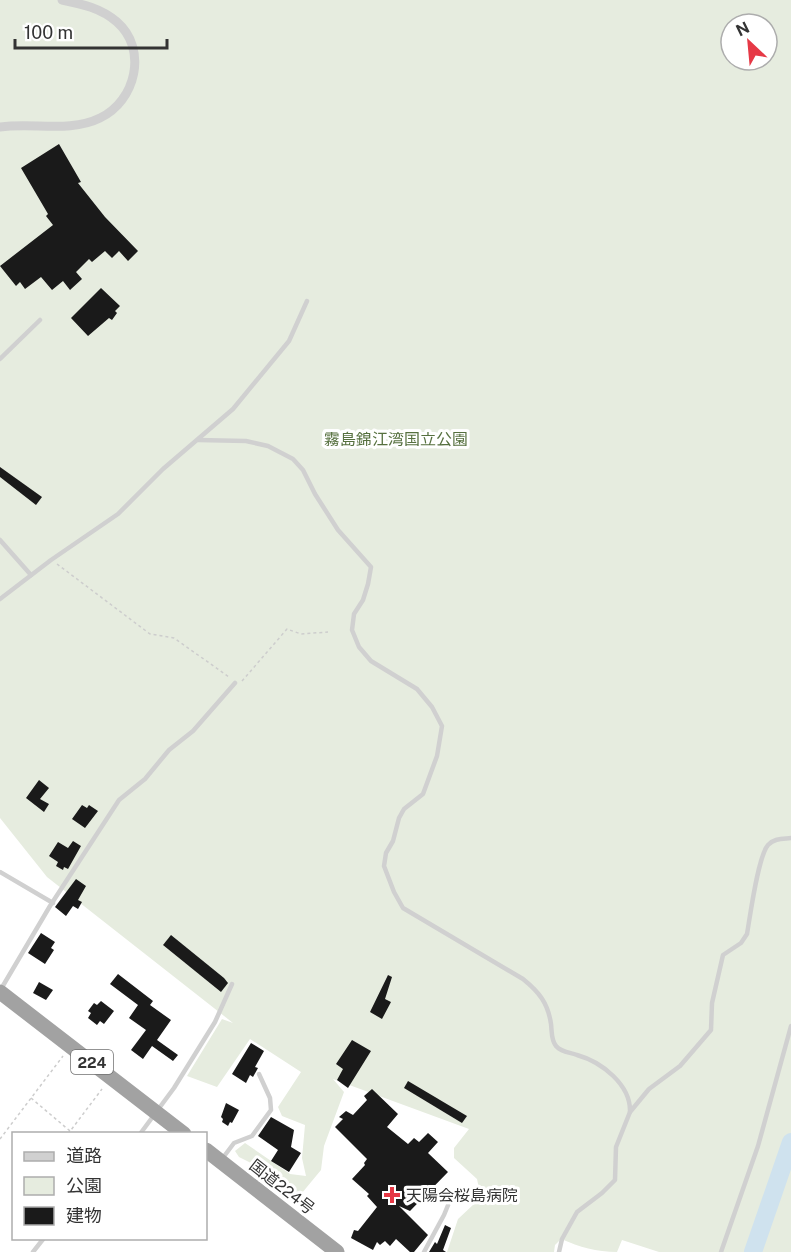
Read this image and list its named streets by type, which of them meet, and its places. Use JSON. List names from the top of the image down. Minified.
{"streets":{"highway":["224","国道224号"]},"parks":["霧島錦江湾国立公園"],"places":{"health":["天陽会桜島病院"]},"legend":["道路","公園","建物"],"scale_bar":"100 m","north":"top left"}
